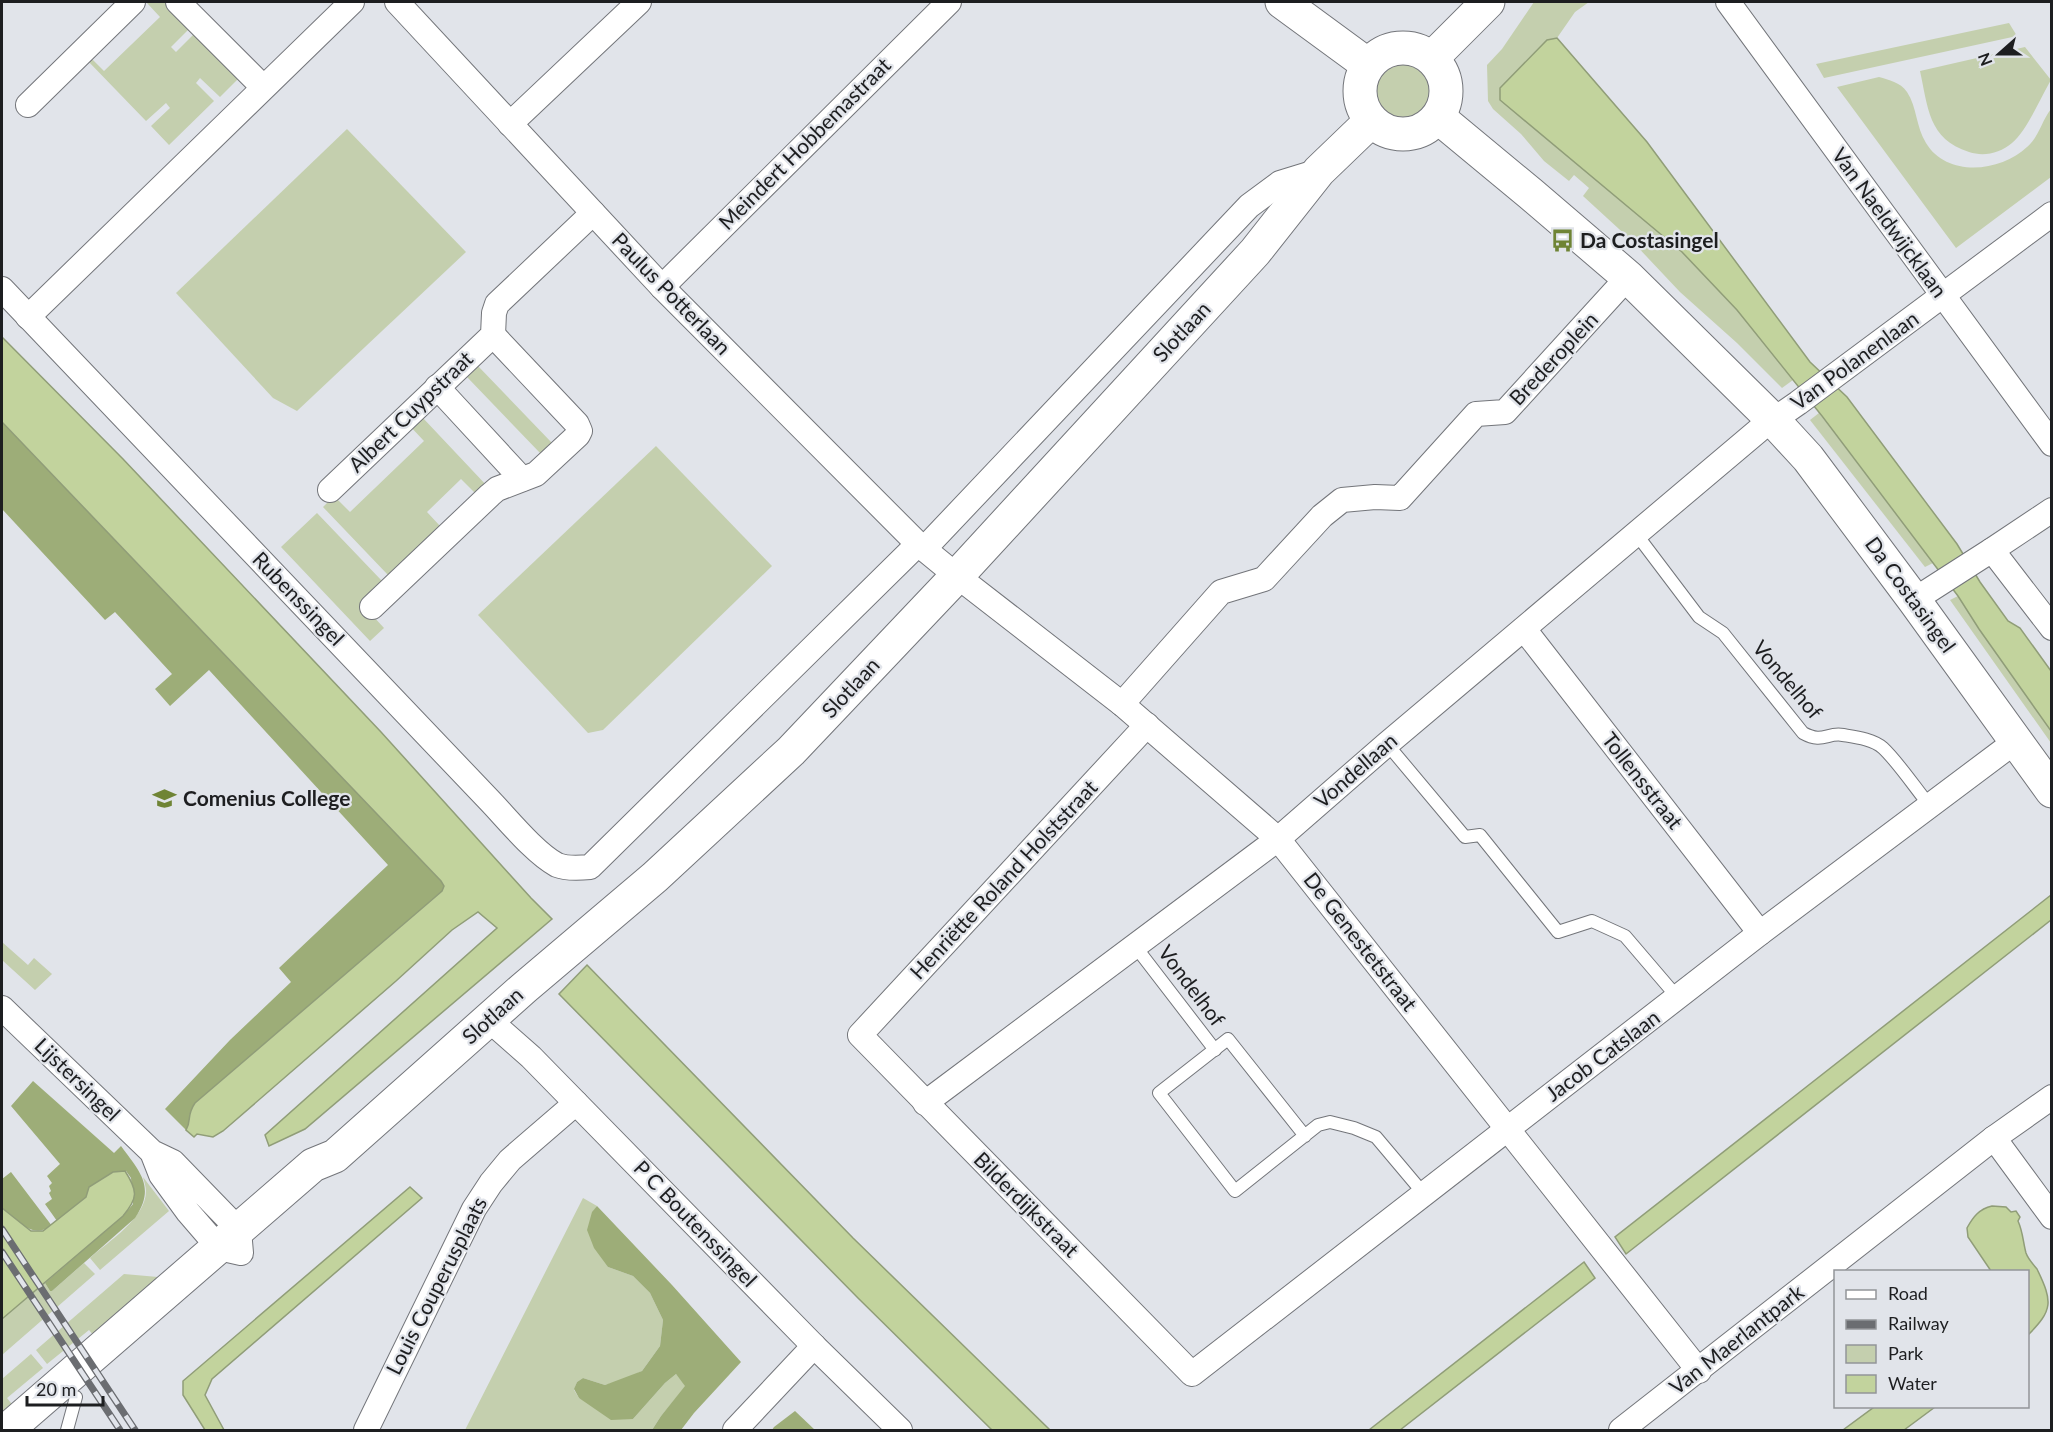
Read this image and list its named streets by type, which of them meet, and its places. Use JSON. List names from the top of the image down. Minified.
{"streets":{"street":["Meindert Hobbemastraat","Van Naeldwijcklaan","Paulus Potterlaan","Slotlaan","Brederoplein","Van Polanenlaan","Albert Cuypstraat","Da Costasingel","Rubenssingel","Vondellaan","Tollensstraat","Henriëtte Roland Holststraat","De Genestetstraat","Jacob Catslaan","Lijstersingel","Bilderdijkstraat","P C Boutenssingel","Louis Couperusplaats","Van Maerlantpark"],"lane":["Vondelhof"]},"crossings":[["Meindert Hobbemastraat","Paulus Potterlaan"],["Van Naeldwijcklaan","Van Polanenlaan"],["Paulus Potterlaan","Slotlaan"],["Paulus Potterlaan","Albert Cuypstraat"],["Paulus Potterlaan","De Genestetstraat"],["Slotlaan","Da Costasingel"],["Slotlaan","Rubenssingel"],["Slotlaan","De Genestetstraat"],["Slotlaan","Lijstersingel"],["Slotlaan","P C Boutenssingel"],["Brederoplein","Da Costasingel"],["Brederoplein","De Genestetstraat"],["Van Polanenlaan","Da Costasingel"],["Van Polanenlaan","Vondellaan"],["Da Costasingel","Vondellaan"],["Da Costasingel","Jacob Catslaan"],["Vondelhof","Vondellaan"],["Vondelhof","Jacob Catslaan"],["Vondellaan","Tollensstraat"],["Vondellaan","De Genestetstraat"],["Vondellaan","Bilderdijkstraat"],["Tollensstraat","Jacob Catslaan"],["Henriëtte Roland Holststraat","De Genestetstraat"],["Henriëtte Roland Holststraat","Bilderdijkstraat"],["De Genestetstraat","Jacob Catslaan"],["De Genestetstraat","Van Maerlantpark"],["Jacob Catslaan","Bilderdijkstraat"],["P C Boutenssingel","Louis Couperusplaats"]],"places":{"bus stop":["Da Costasingel"],"school or university":["Comenius College"]},"legend":["Road","Railway","Park","Water"],"scale_bar":"20 m","north":"left"}
